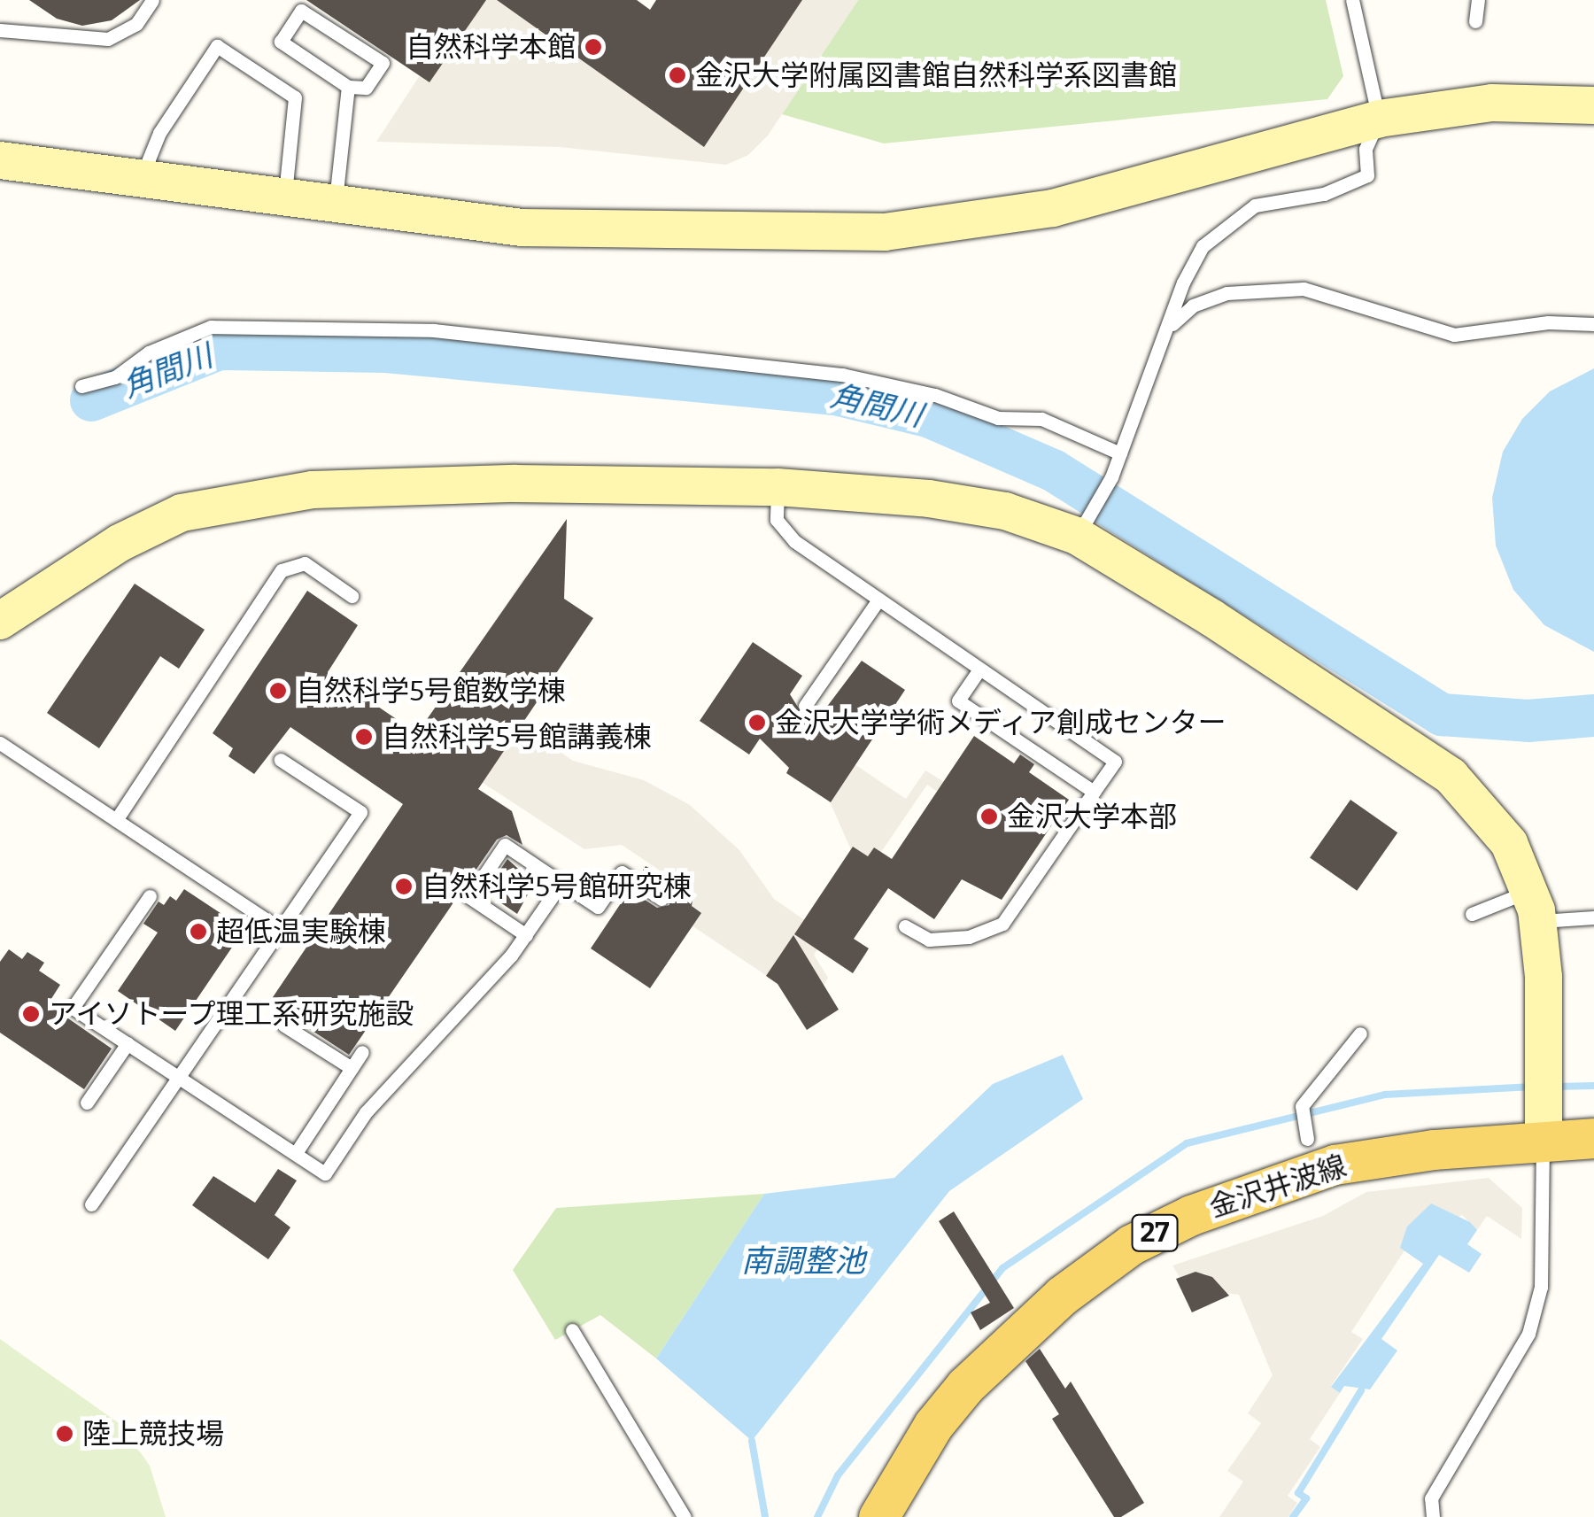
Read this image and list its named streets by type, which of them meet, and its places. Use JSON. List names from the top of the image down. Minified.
{"streets":{"main road":["金沢井波線","27"]},"water":["角間川","南調整池"],"places":["自然科学本館","金沢大学附属図書館自然科学系図書館","自然科学5号館数学棟","金沢大学学術メディア創成センター","自然科学5号館講義棟","金沢大学本部","自然科学5号館研究棟","超低温実験棟","アイソトープ理工系研究施設","陸上競技場"]}
